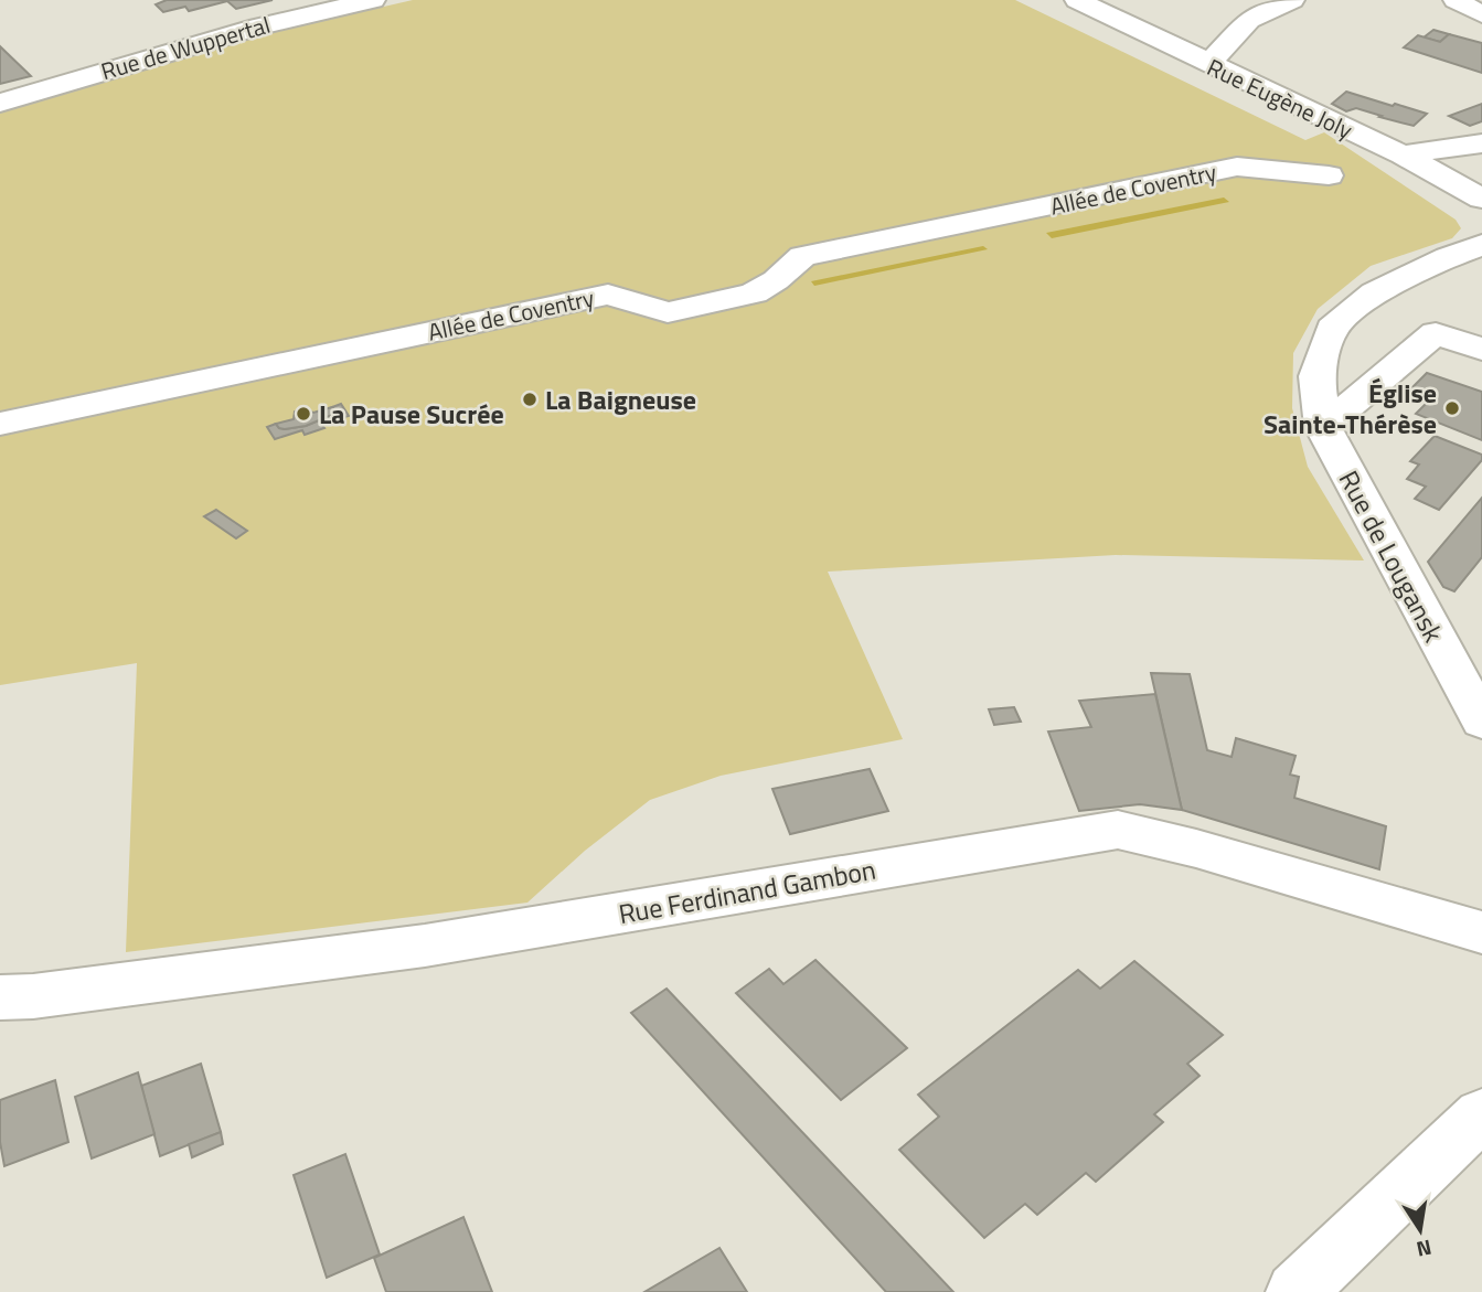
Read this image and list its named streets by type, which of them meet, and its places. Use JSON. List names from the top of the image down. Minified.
{"streets":{"street":["Rue de Wuppertal","Rue Eugène Joly","Allée de Coventry","Rue de Lougansk","Rue Ferdinand Gambon"]},"places":["La Baigneuse","Église Sainte-Thérèse","La Pause Sucrée"],"north":"bottom"}
